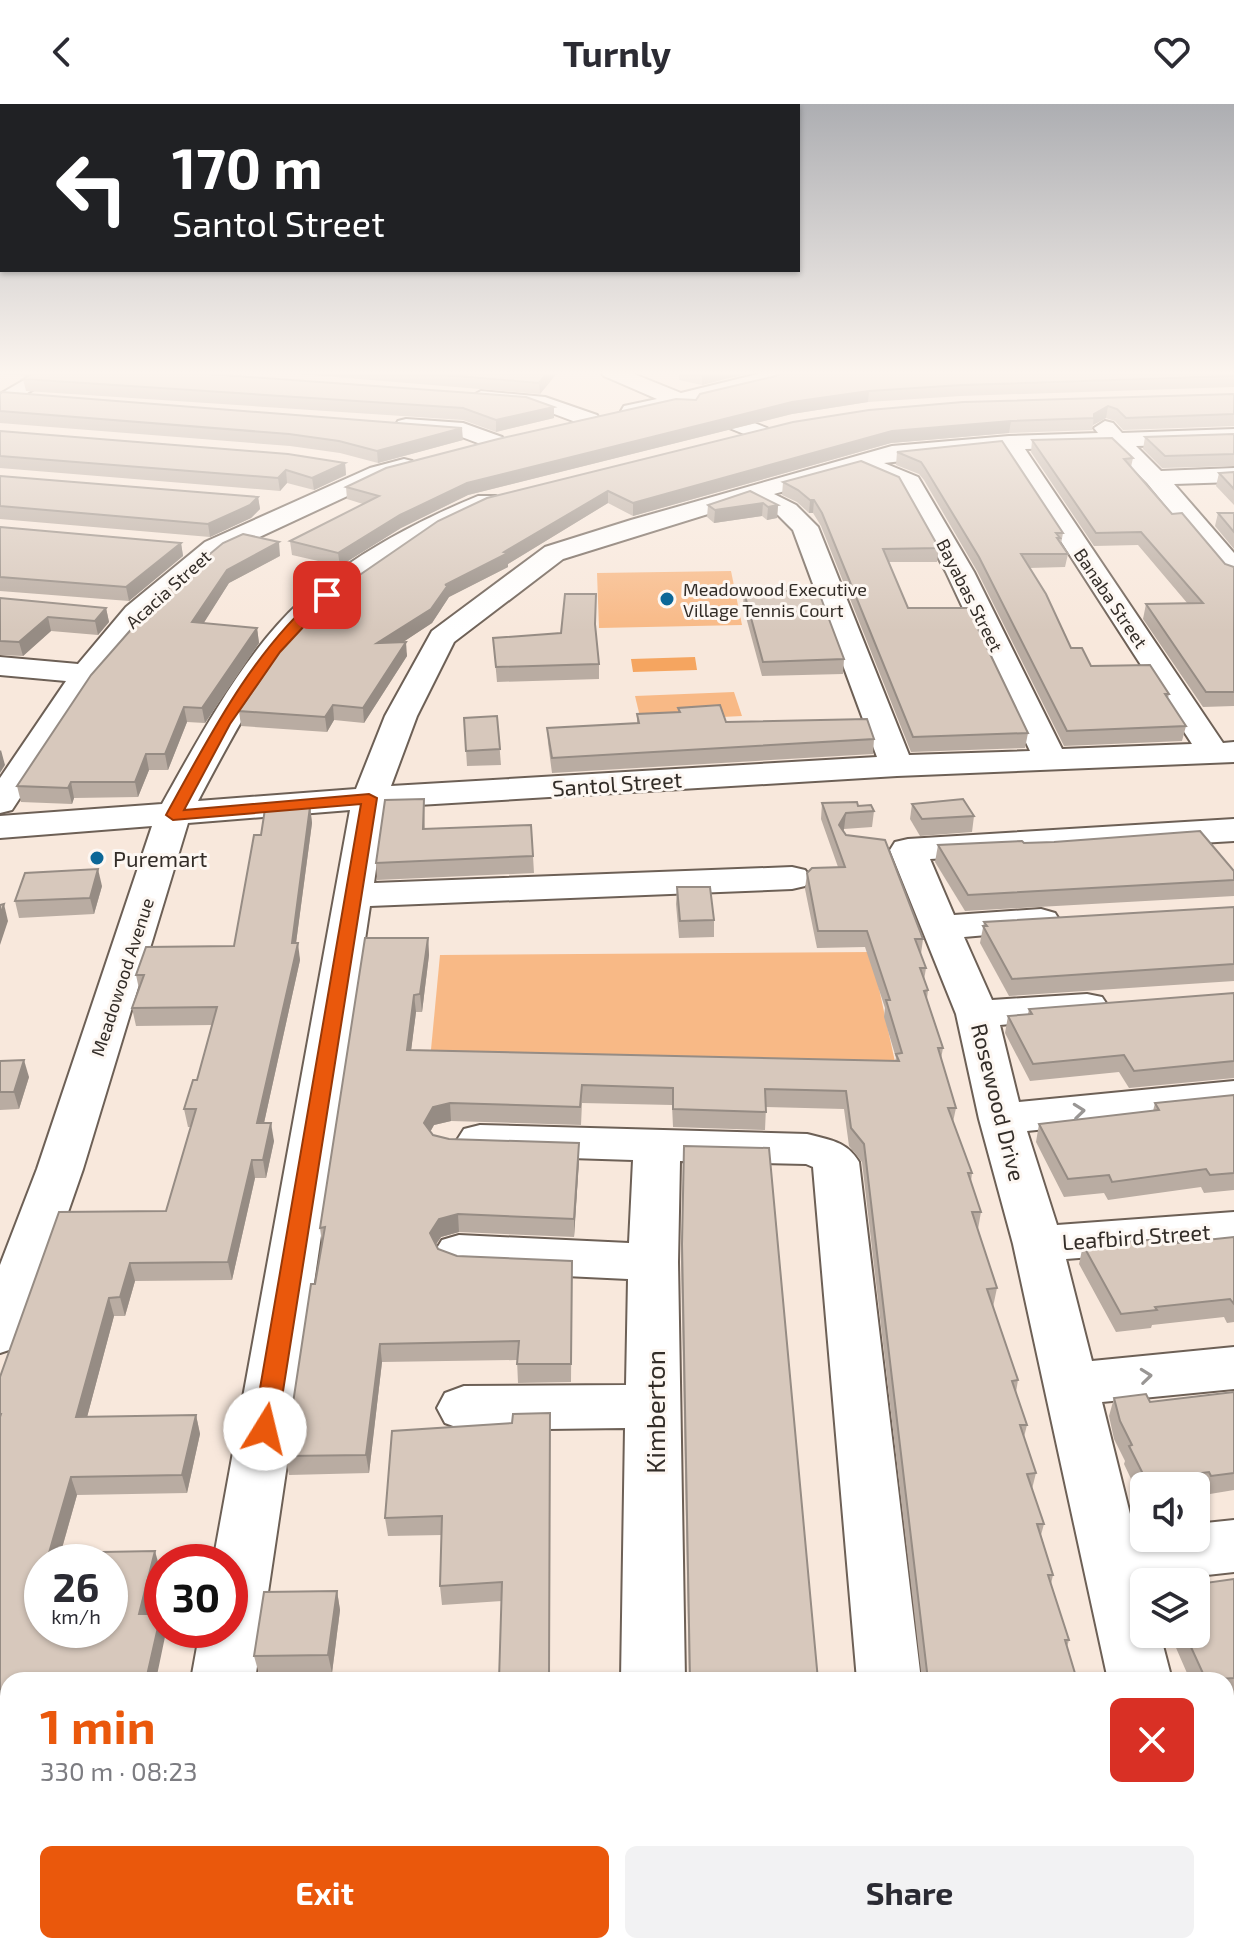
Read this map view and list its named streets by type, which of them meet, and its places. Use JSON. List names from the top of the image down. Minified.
{"streets":{"street":["Acacia Street","Bayabas Street","Banaba Street","Santol Street","Meadowood Avenue","Rosewood Drive","Leafbird Street","Kimberton"]},"crossings":[["Bayabas Street","Santol Street"],["Banaba Street","Santol Street"],["Santol Street","Meadowood Avenue"],["Rosewood Drive","Leafbird Street"]],"places":["Meadowood Executive Village Tennis Court","Puremart"],"page":{"header":"Turnly","turn":["170 m","Santol Street"],"speed":"26 km/h","limit":"30","heading":["1 min","330 m · 08:23"],"buttons":["Exit","Share"]}}
